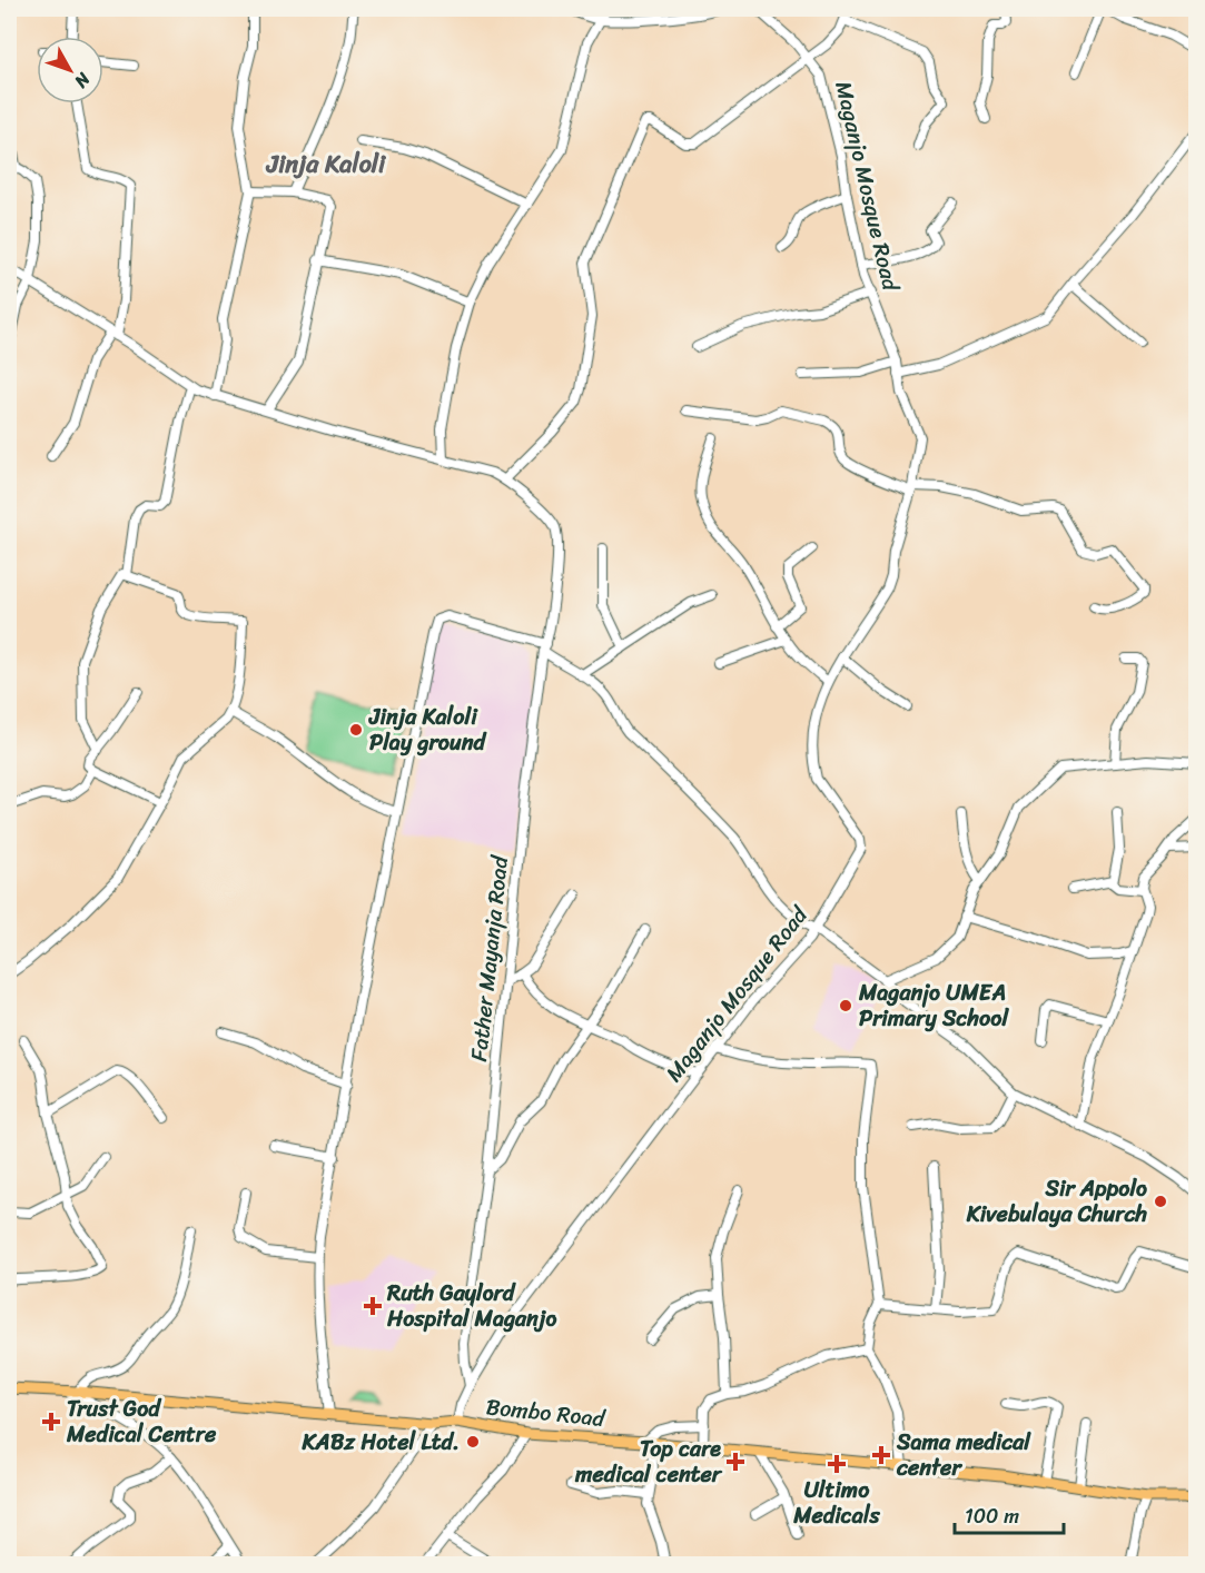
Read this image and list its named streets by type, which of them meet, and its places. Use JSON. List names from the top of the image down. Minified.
{"streets":{"main road":["Bombo Road"],"street":["Maganjo Mosque Road","Father Mayanja Road"]},"crossings":[["Maganjo Mosque Road","Father Mayanja Road"],["Maganjo Mosque Road","Bombo Road"]],"districts":["Jinja Kaloli"],"places":{"other":["Jinja Kaloli Play ground","Maganjo UMEA Primary School","Sir Appolo Kivebulaya Church","KABz Hotel Ltd."],"health":["Ruth Gaylord Hospital Maganjo","Trust God Medical Centre","Sama medical center","Top care medical center","Ultimo Medicals"]},"scale_bar":"100 m","north":"bottom right"}
